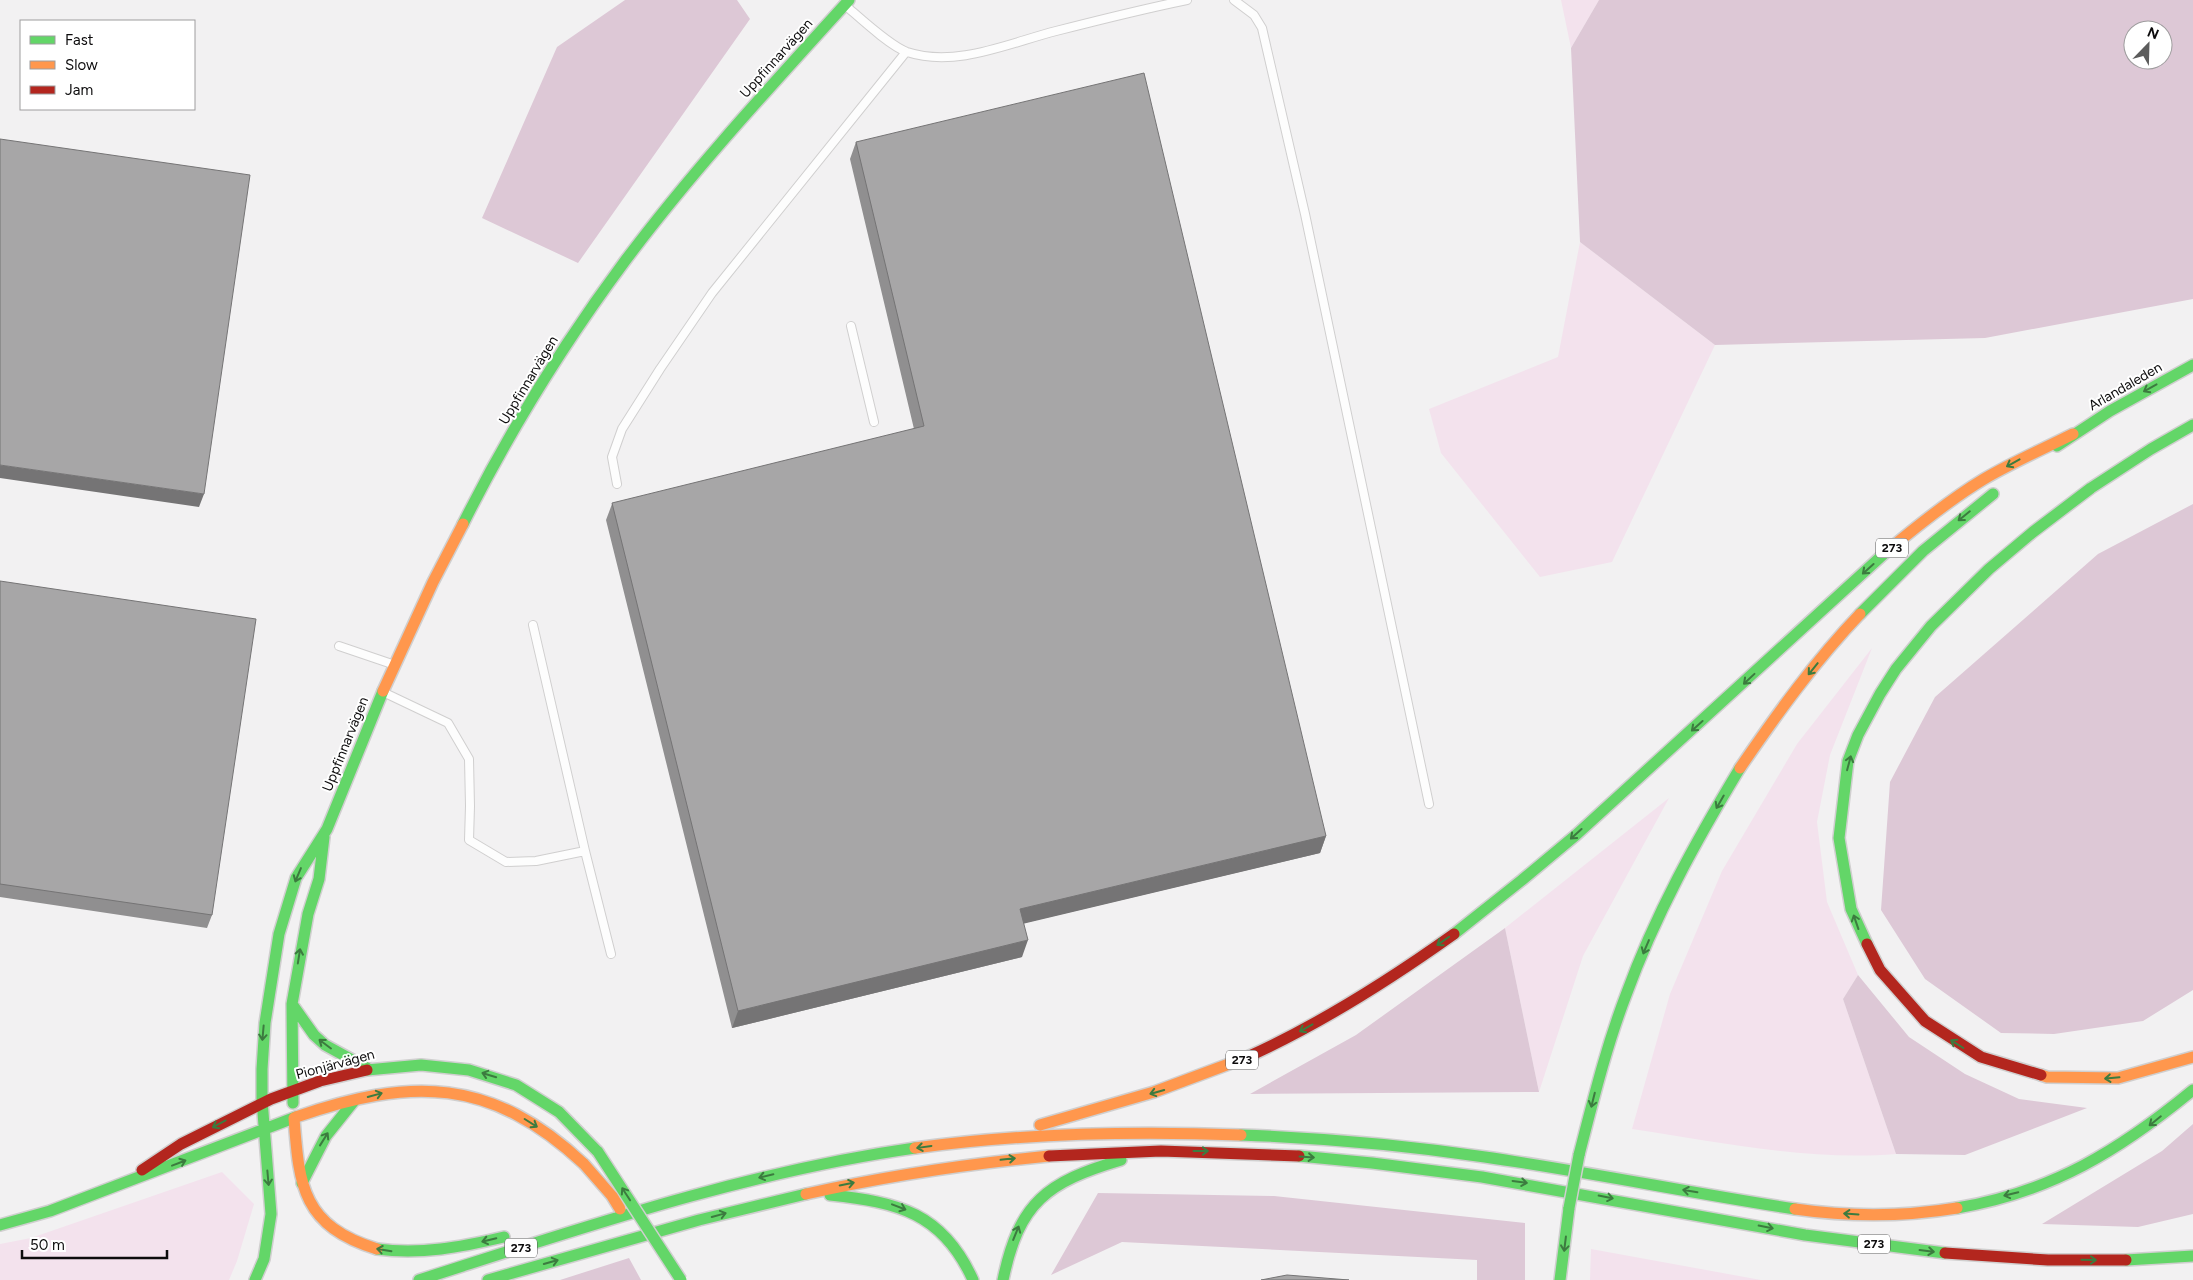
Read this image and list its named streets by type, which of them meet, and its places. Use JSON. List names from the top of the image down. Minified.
{"streets":{"main road":["Uppfinnarvägen","Arlandaleden","273","Pionjärvägen"]},"crossings":[["Uppfinnarvägen","Pionjärvägen"],["Arlandaleden","273"]],"one_way":["Arlandaleden"],"legend":["Fast","Slow","Jam"],"scale_bar":"50 m","north":"top right"}
